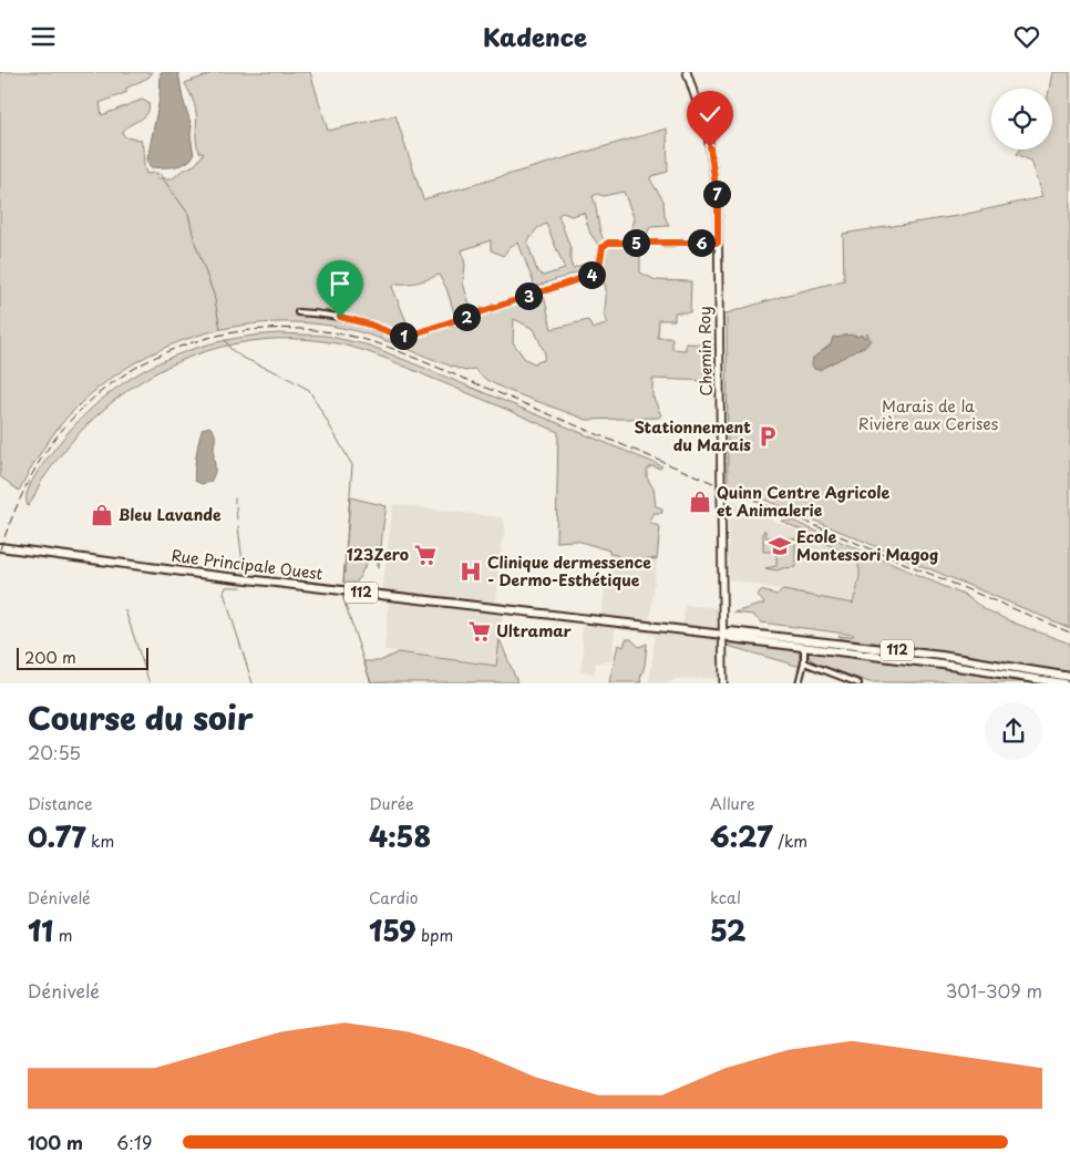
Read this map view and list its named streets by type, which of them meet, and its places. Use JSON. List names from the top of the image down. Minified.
{"streets":{"main road":["Rue Principale Ouest","112"],"street":["Chemin Roy"]},"crossings":[["Chemin Roy","Rue Principale Ouest"]],"parks":["Marais de la Rivière aux Cerises"],"places":{"parking":["Stationnement du Marais"],"shop":["Quinn Centre Agricole et Animalerie","Bleu Lavande"],"school or university":["Ecole Montessori Magog"],"supermarket":["123Zero","Ultramar"],"hospital":["Clinique dermessence - Dermo-Esthétique"]},"scale_bar":"200 m","page":{"header":"Kadence","pins":["7","5","6","4","3","2","1"],"scale":"200 m","heading":["Course du soir","20:55"],"stats":[["Distance","0.77 km"],["Durée","4:58"],["Allure","6:27 /km"],["Dénivelé","11 m"],["Cardio","159 bpm"],["kcal","52"]],"chart":["Dénivelé","301–309 m"],"list":[{"name":"100 m","note":"6:19"}]}}
